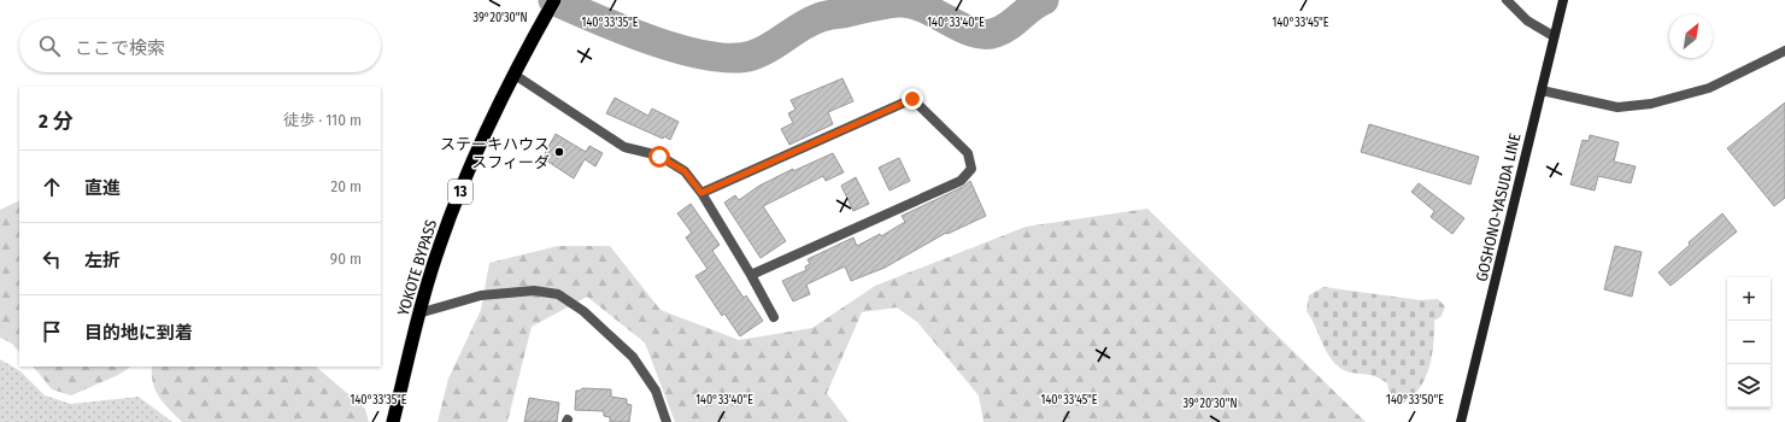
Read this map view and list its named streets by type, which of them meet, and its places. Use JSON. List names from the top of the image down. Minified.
{"streets":{"highway":["13","YOKOTE BYPASS"],"main road":["GOSHONO-YASUDA LINE"]},"places":["ステーキハウス スフィーダ"],"north":"top right","page":{"search":"ここで検索","heading":["2 分","徒歩 · 110 m"],"list":[["直進","20 m"],["左折","90 m"],"目的地に到着"],"map_buttons":["+","−"]},"coordinates":["39°20'30\"N","140°33'35\"E","140°33'40\"E","140°33'45\"E","140°33'50\"E"]}
